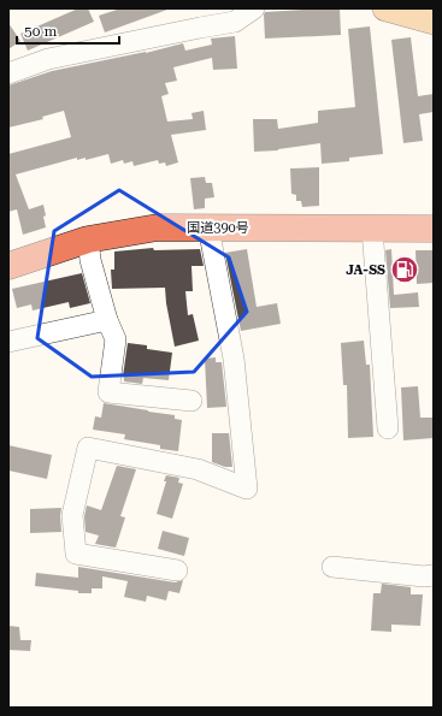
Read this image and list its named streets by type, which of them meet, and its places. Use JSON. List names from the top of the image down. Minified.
{"streets":{"highway":["国道390号"]},"places":{"fuel station":["JA-SS"]},"scale_bar":"50 m"}
